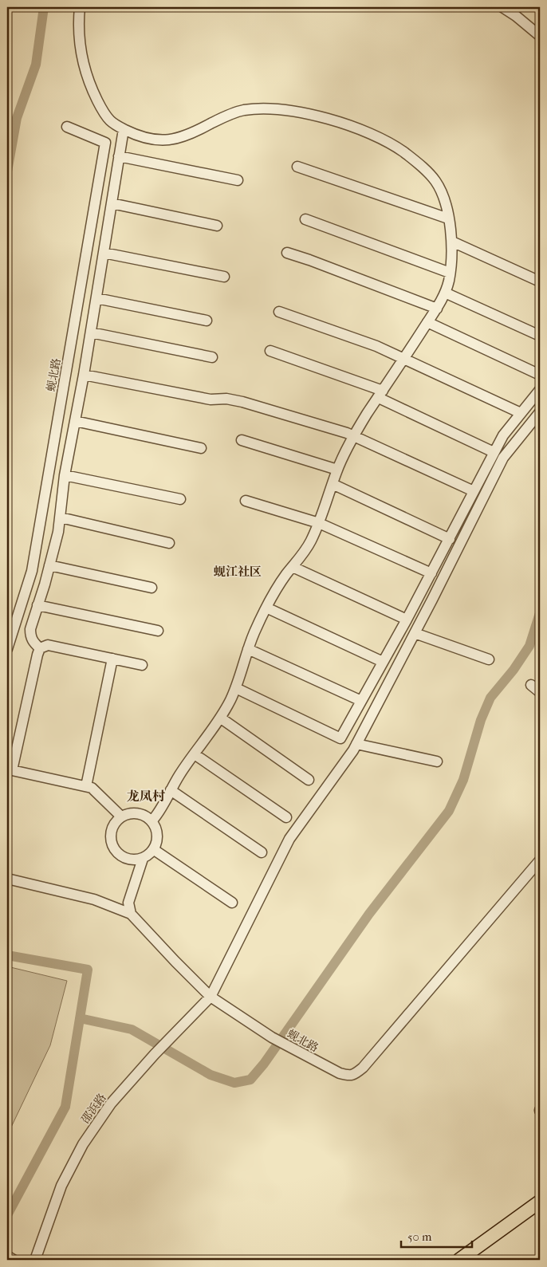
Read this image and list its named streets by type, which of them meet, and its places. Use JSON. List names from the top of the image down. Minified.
{"streets":{"street":["蚬北路","邵浜路"]},"crossings":[["蚬北路","邵浜路"]],"districts":["蚬江社区","龙凤村"],"scale_bar":"50 m"}
